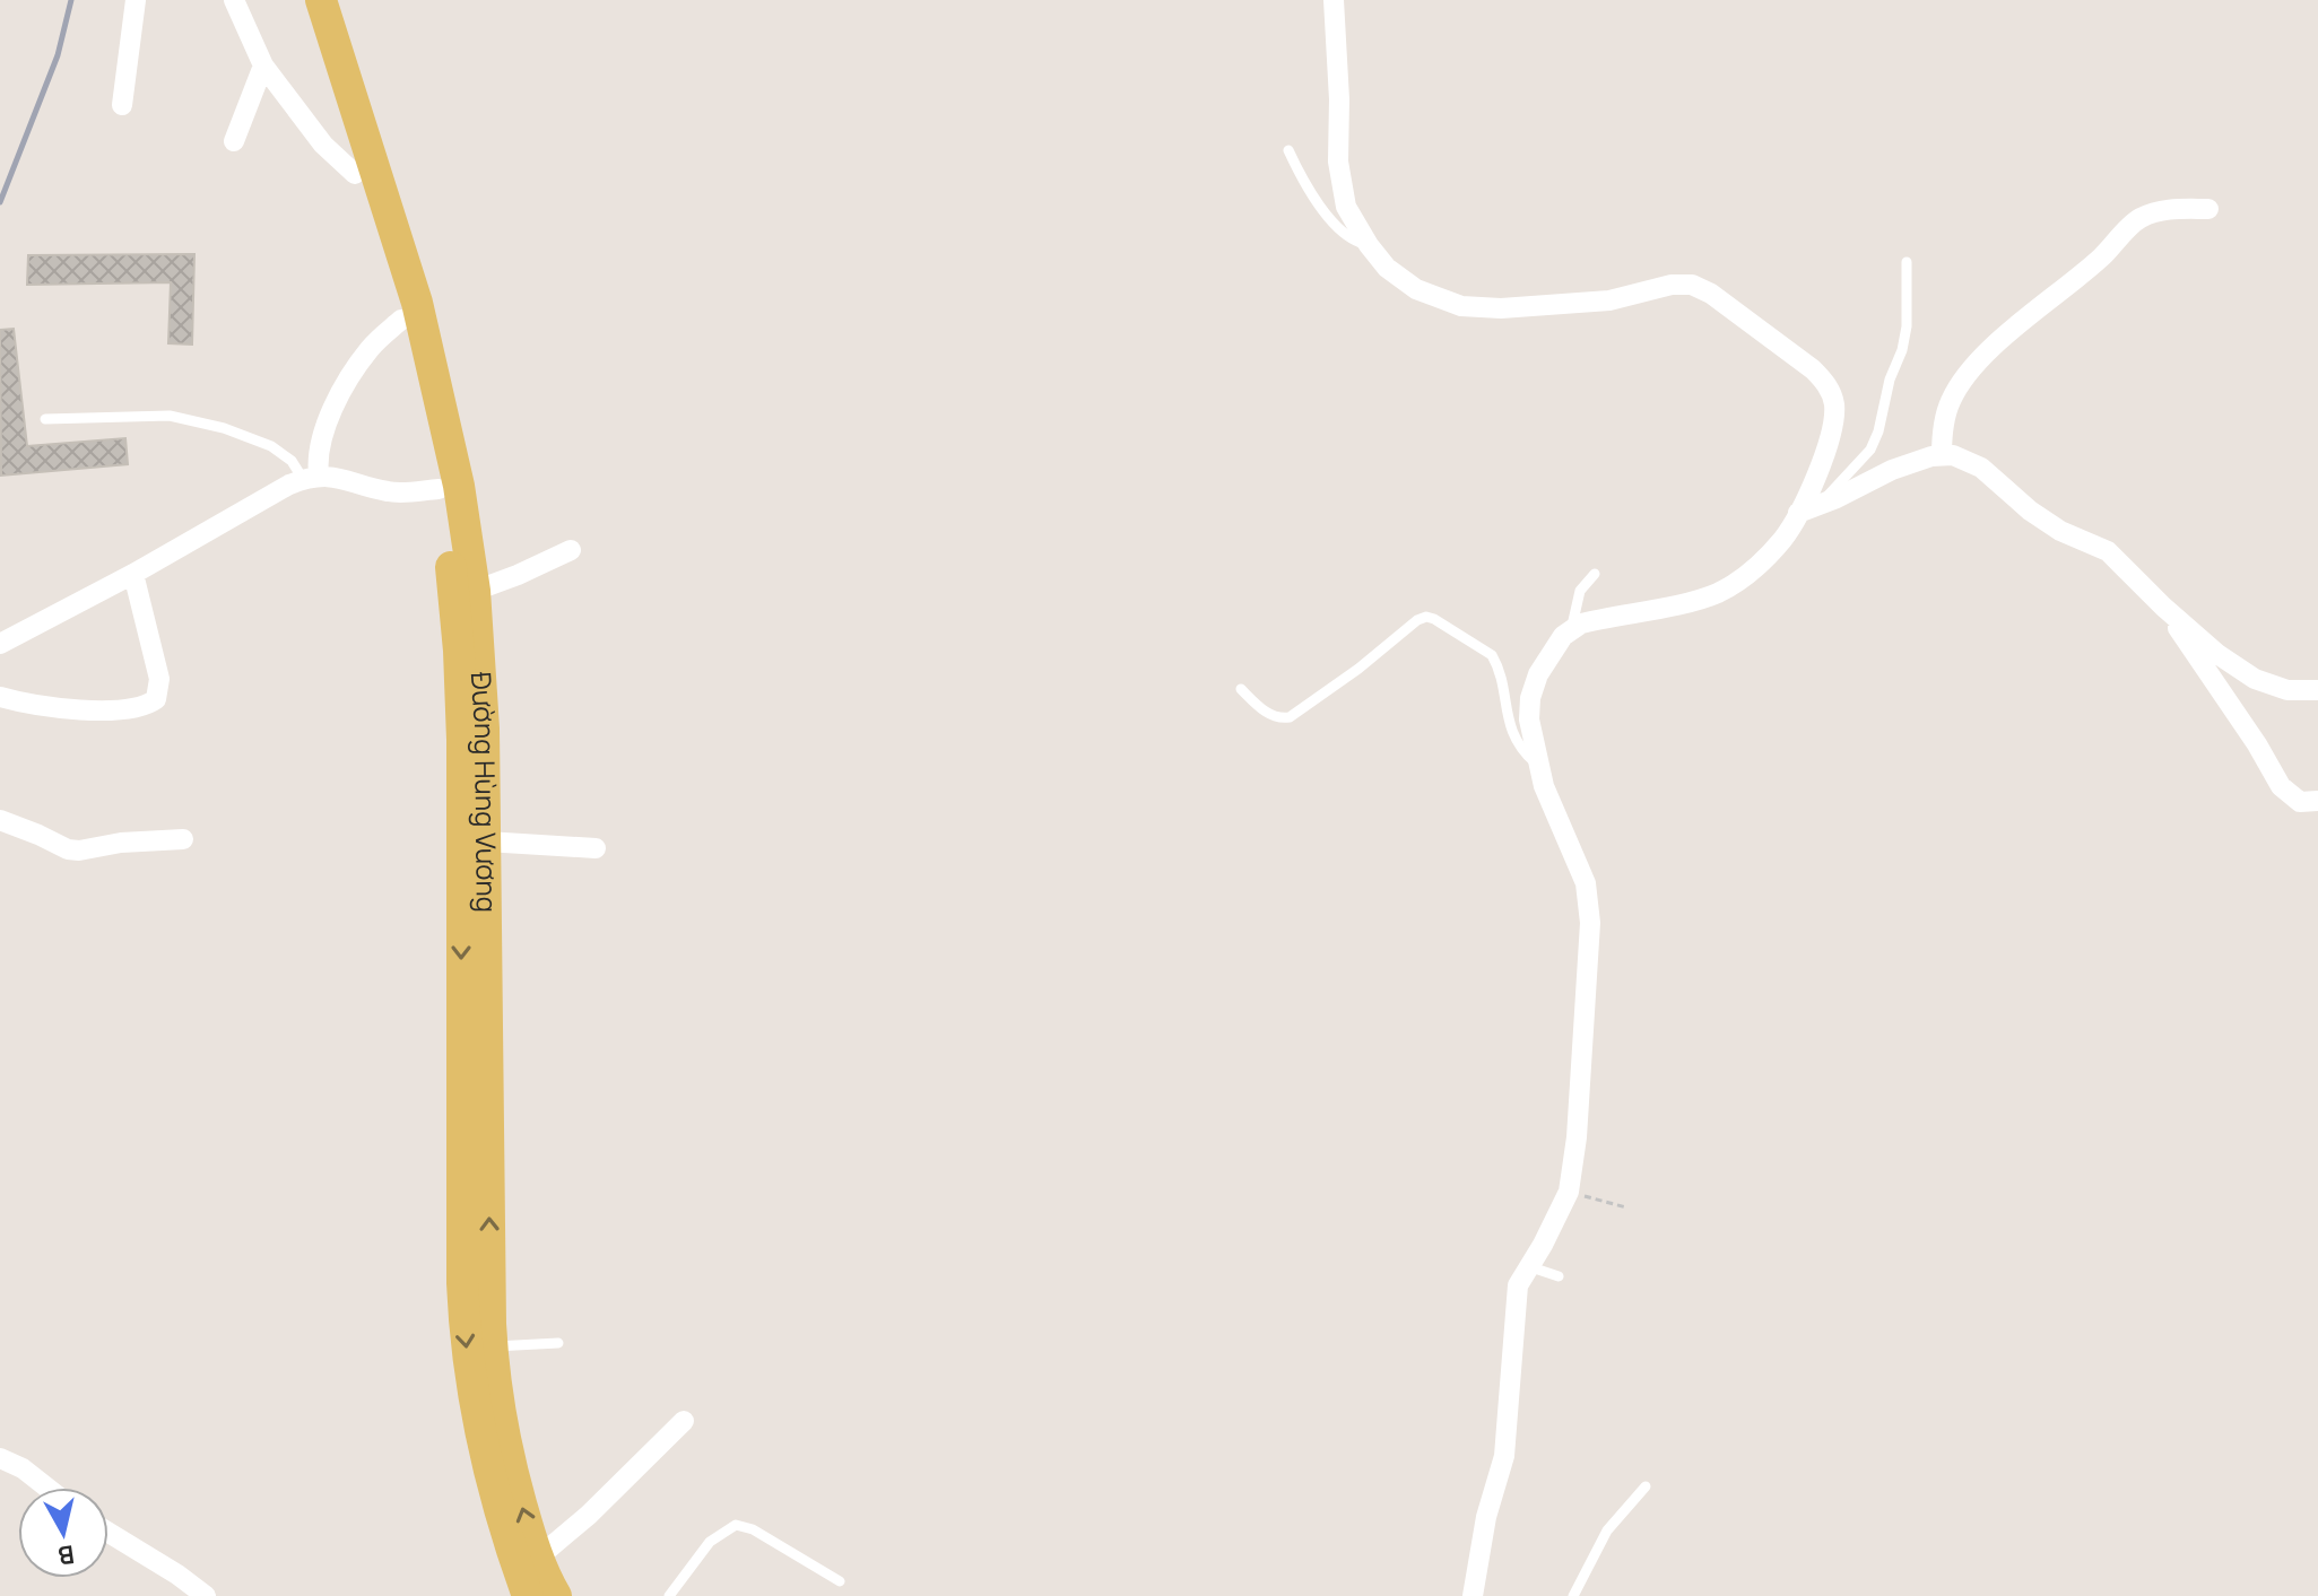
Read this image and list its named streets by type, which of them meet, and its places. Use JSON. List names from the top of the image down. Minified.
{"streets":{"main road":["Đường Hùng Vương"]},"north":"bottom"}
